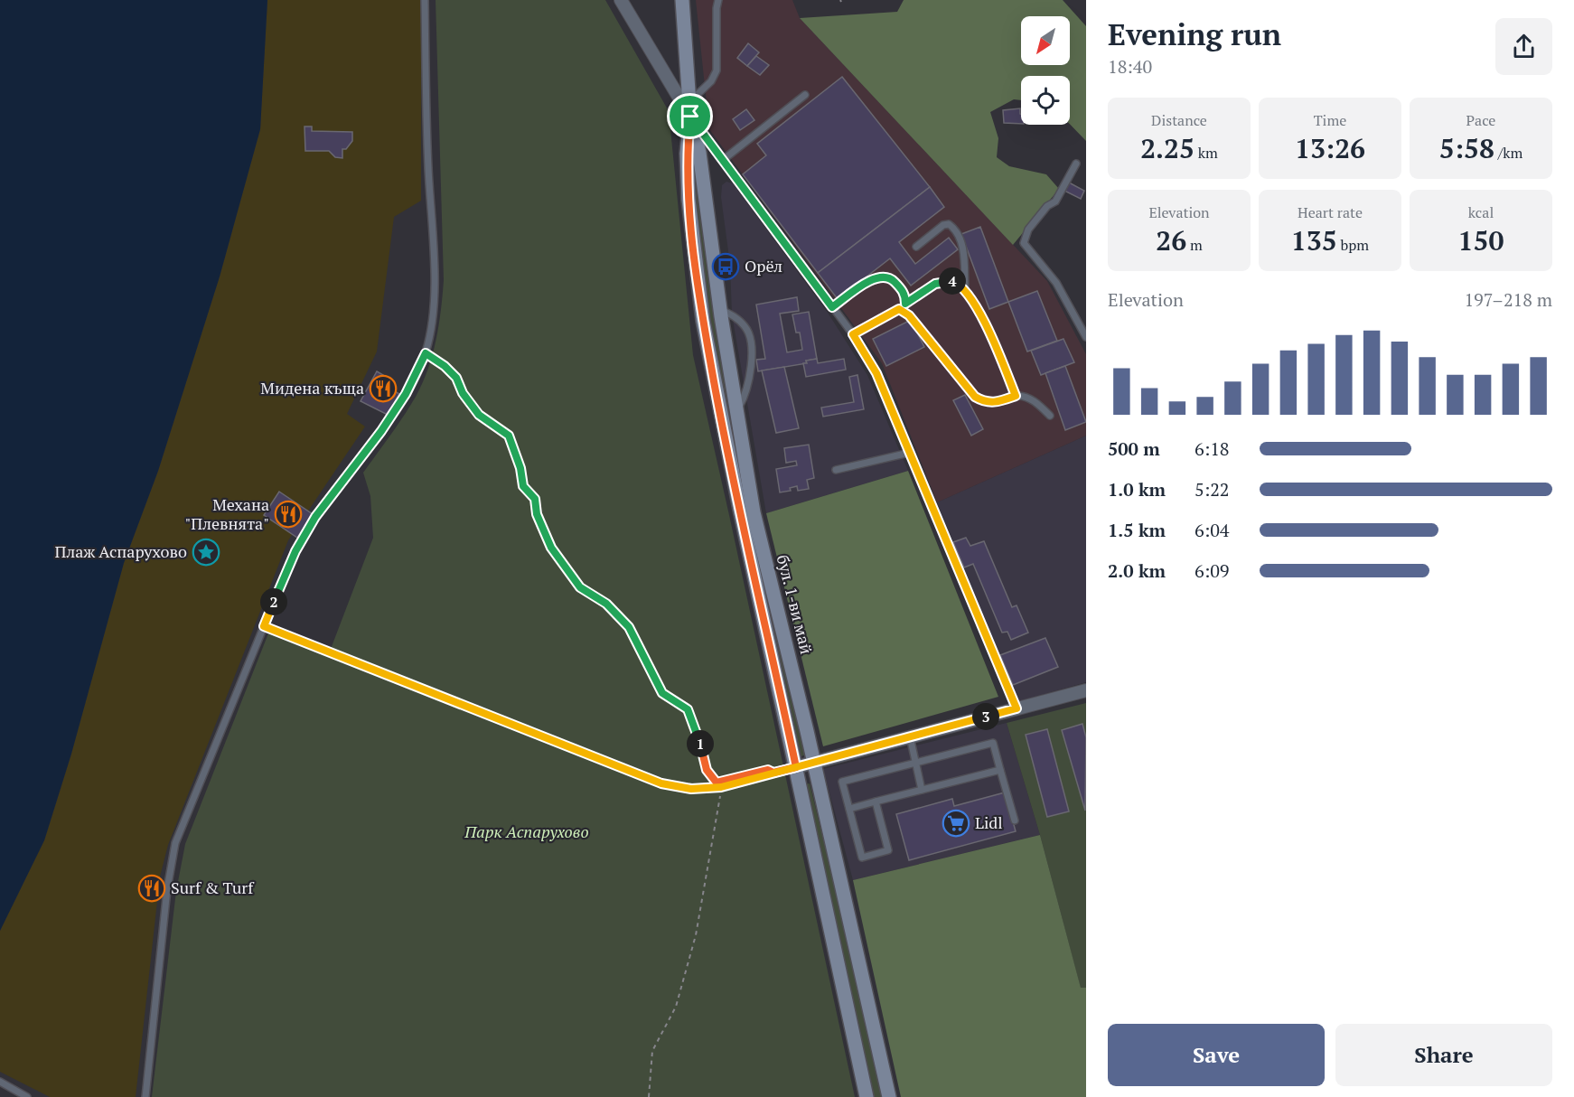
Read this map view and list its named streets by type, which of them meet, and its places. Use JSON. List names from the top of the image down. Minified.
{"streets":{"main road":["бул. 1-ви май"]},"parks":["Парк Аспарухово"],"places":{"bus stop":["Орёл"],"restaurant":["Мидена къща","Механа \"Плевнята\"","Surf & Turf"],"place":["Плаж Аспарухово"],"supermarket":["Lidl"]},"north":"bottom left","page":{"heading":["Evening run","18:40"],"stats":[["Distance","2.25 km"],["Time","13:26"],["Pace","5:58 /km"],["Elevation","26 m"],["Heart rate","135 bpm"],["kcal","150"]],"pins":["4","2","3","1"],"chart":["Elevation","197–218 m"],"list":[{"name":"500 m","note":"6:18"},{"name":"1.0 km","note":"5:22"},{"name":"1.5 km","note":"6:04"},{"name":"2.0 km","note":"6:09"}],"buttons":["Save","Share"]}}
